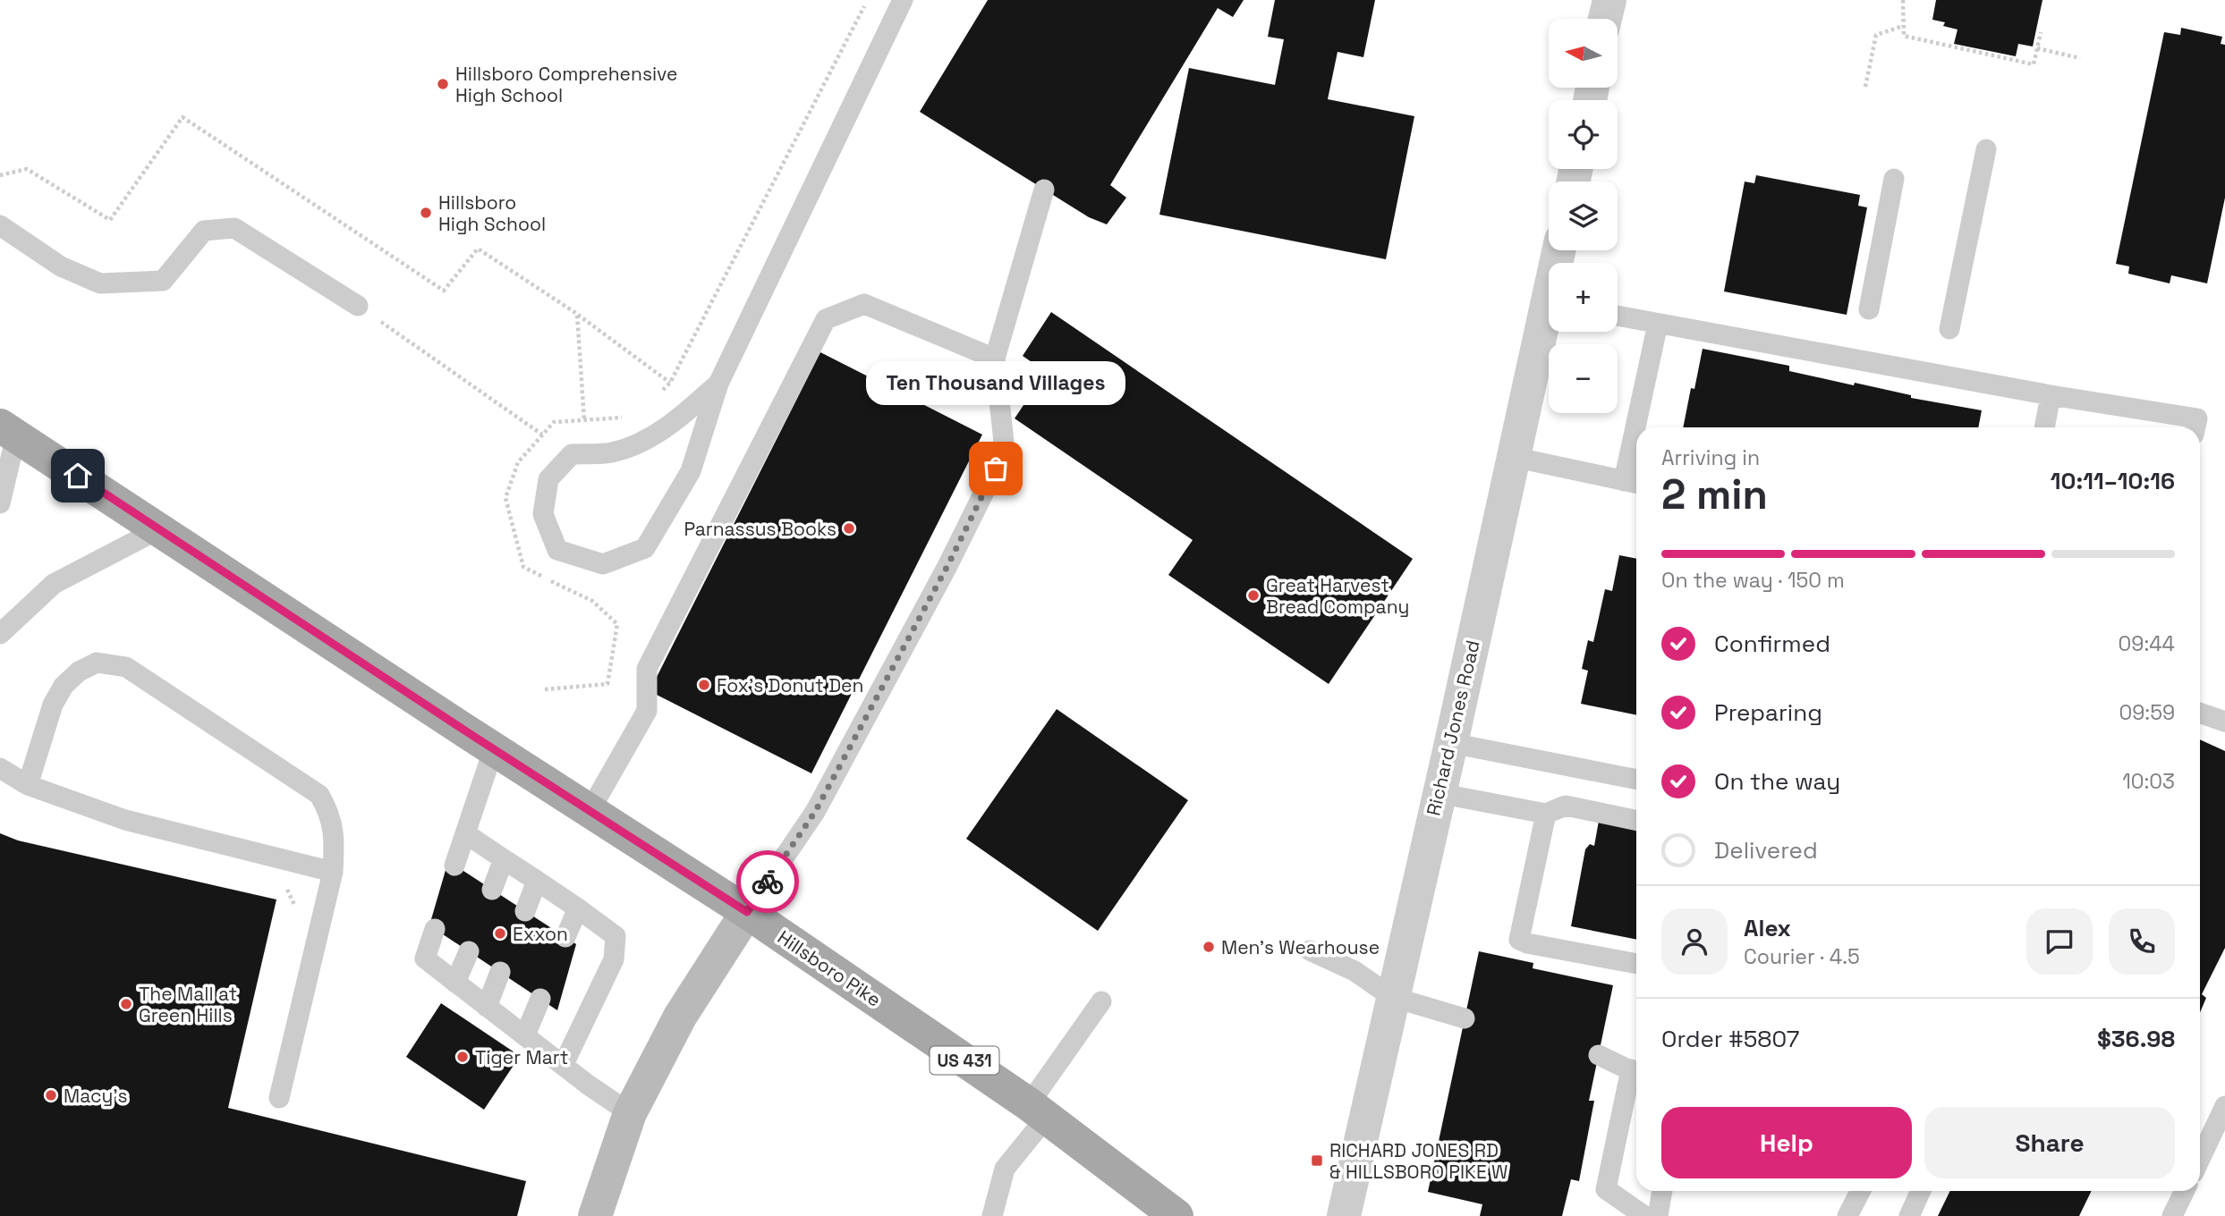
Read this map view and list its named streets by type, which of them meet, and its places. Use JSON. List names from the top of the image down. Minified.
{"streets":{"main road":["Hillsboro Pike","US 431"],"street":["Richard Jones Road"]},"places":{"other":["Hillsboro Comprehensive High School","Hillsboro High School","Ten Thousand Villages","Parnassus Books","Great Harvest Bread Company","Fox's Donut Den","Exxon","Men's Wearhouse","The Mall at Green Hills","Tiger Mart","Macy's"],"transit":["RICHARD JONES RD & HILLSBORO PIKE W"]},"north":"left","page":{"map_buttons":["+","−"],"bubble":"Ten Thousand Villages","heading":["2 min","Arriving in","10:11–10:16"],"panel":["Alex","Courier · 4.5","Order #5807","$36.98"],"bar":"On the way · 150 m","list":[["Confirmed","09:44"],["Preparing","09:59"],["On the way","10:03"],"Delivered"],"buttons":["Help","Share"]}}
